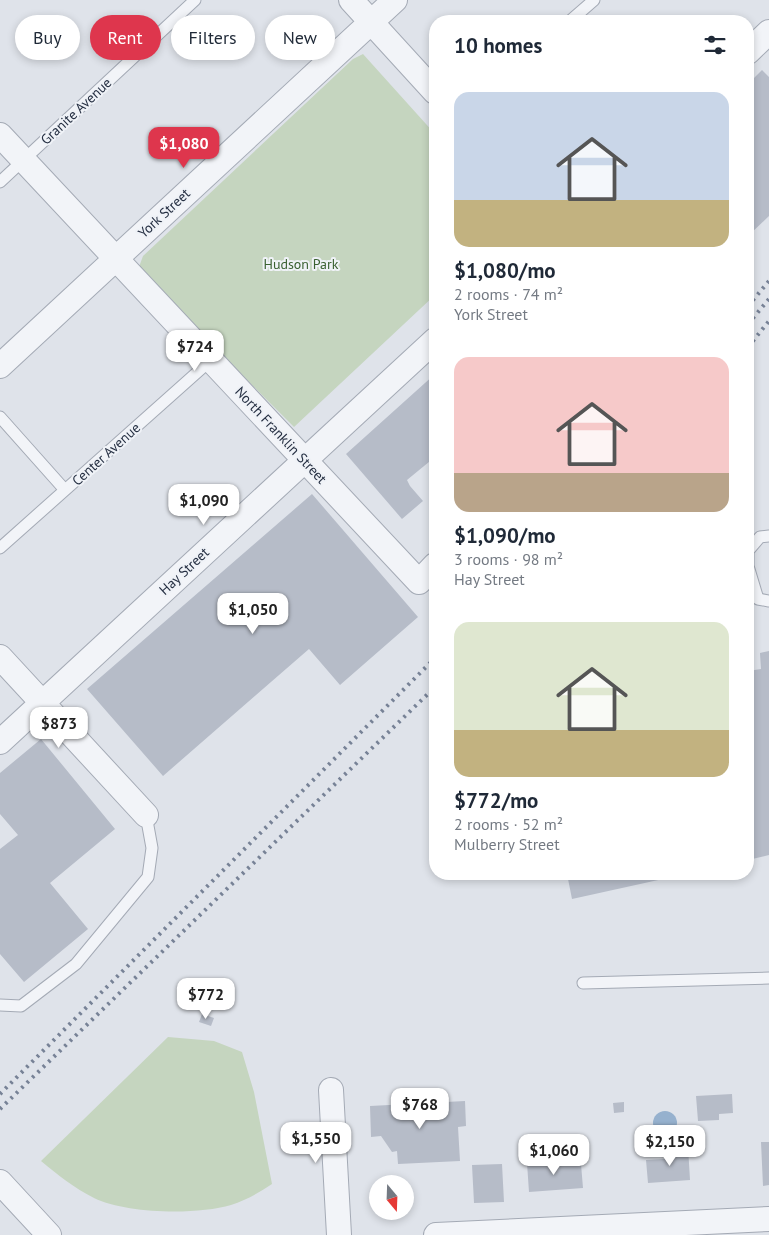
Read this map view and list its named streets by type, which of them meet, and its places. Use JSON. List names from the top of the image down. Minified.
{"streets":{"street":["York Street","North Franklin Street","Hay Street"],"lane":["Granite Avenue","Center Avenue"]},"crossings":[["Granite Avenue","North Franklin Street"],["York Street","North Franklin Street"],["North Franklin Street","Center Avenue"],["North Franklin Street","Hay Street"]],"parks":["Hudson Park"],"north":"bottom","page":{"chip":["Buy","Rent","Filters","New"],"heading":"10 homes","list":[{"name":"$1,080/mo","note":"2 rooms · 74 m² · York Street"},{"name":"$1,090/mo","note":"3 rooms · 98 m² · Hay Street"},{"name":"$772/mo","note":"2 rooms · 52 m² · Mulberry Street"}],"price":["$1,080","$724","$1,090","$1,050","$873","$772","$768","$1,550","$2,150","$1,060"]}}
